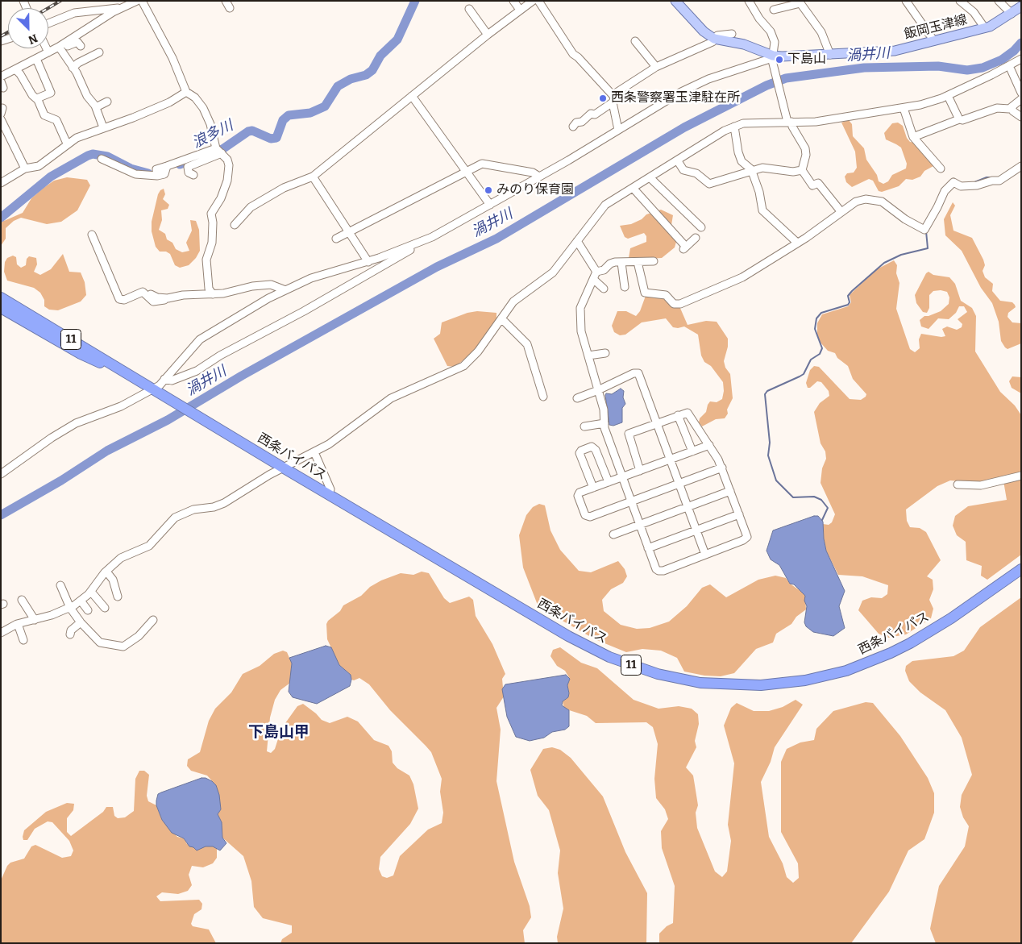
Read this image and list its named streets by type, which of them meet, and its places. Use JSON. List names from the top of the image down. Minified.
{"streets":{"highway":["11","西条バイパス"],"main road":["飯岡玉津線"]},"crossings":[["11","西条バイパス"]],"districts":["下島山甲"],"water":["渦井川","浪多川"],"places":["下島山","西条警察署玉津駐在所","みのり保育園"],"north":"bottom right"}
